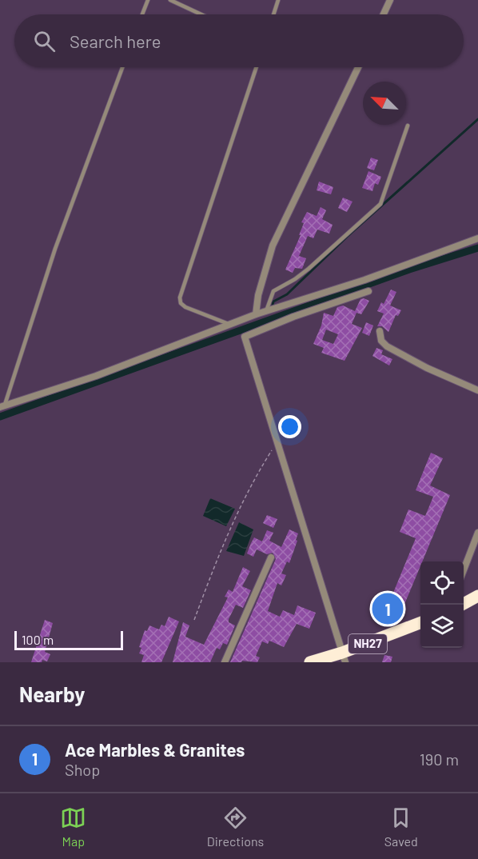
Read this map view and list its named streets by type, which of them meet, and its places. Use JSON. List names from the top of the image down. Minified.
{"streets":{"highway":["NH27"]},"scale_bar":"100 m","north":"top left","page":{"search":"Search here","pins":"1","scale":"100 m","heading":"Nearby","list":[{"mark":"1","name":"Ace Marbles & Granites","note":"Shop","value":"190 m"}],"nav":["Map","Directions","Saved"]}}
